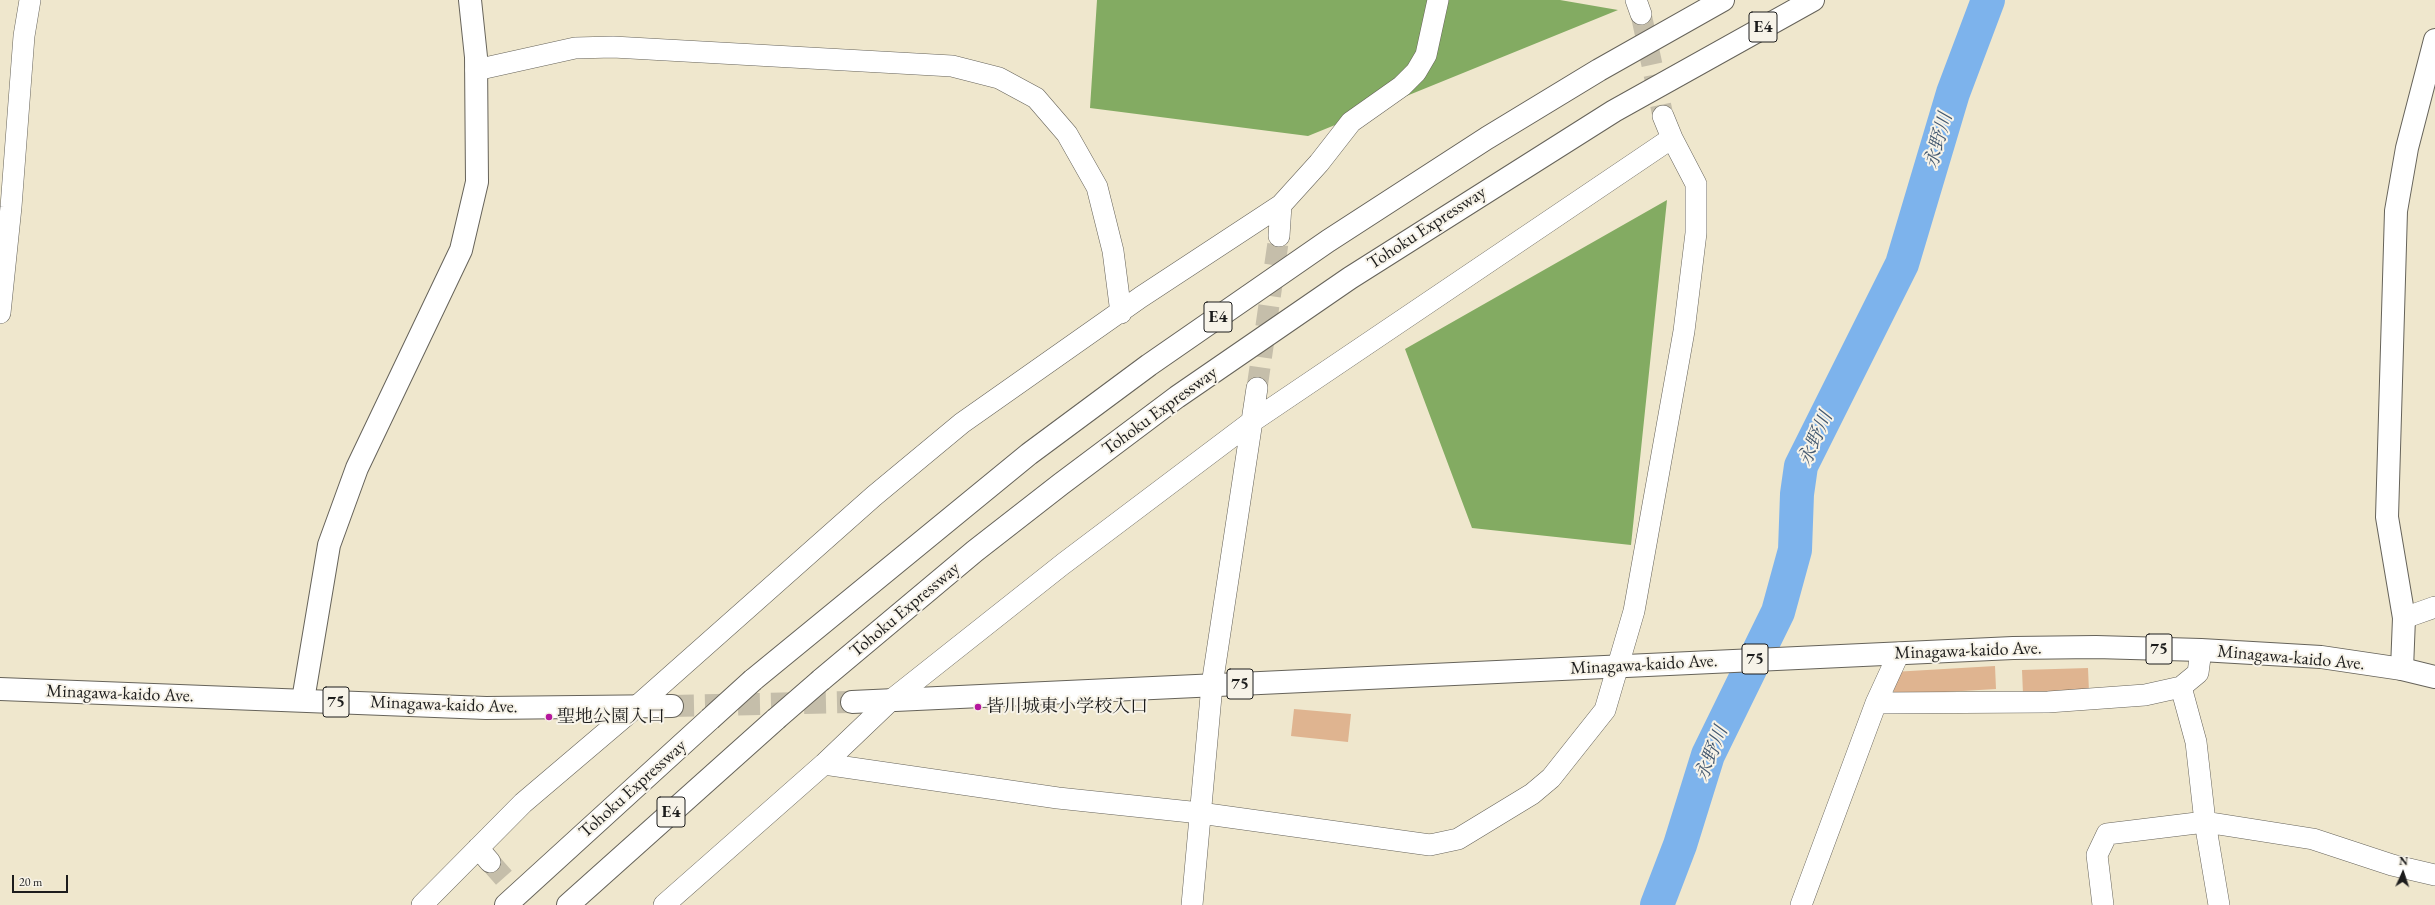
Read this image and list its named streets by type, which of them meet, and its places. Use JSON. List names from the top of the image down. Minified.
{"streets":{"main road":["E4","Tohoku Expressway","75","Minagawa-kaido Ave."]},"water":["永野川"],"places":["皆川城東小学校入口","聖地公園入口"],"scale_bar":"20 m","north":"top"}
